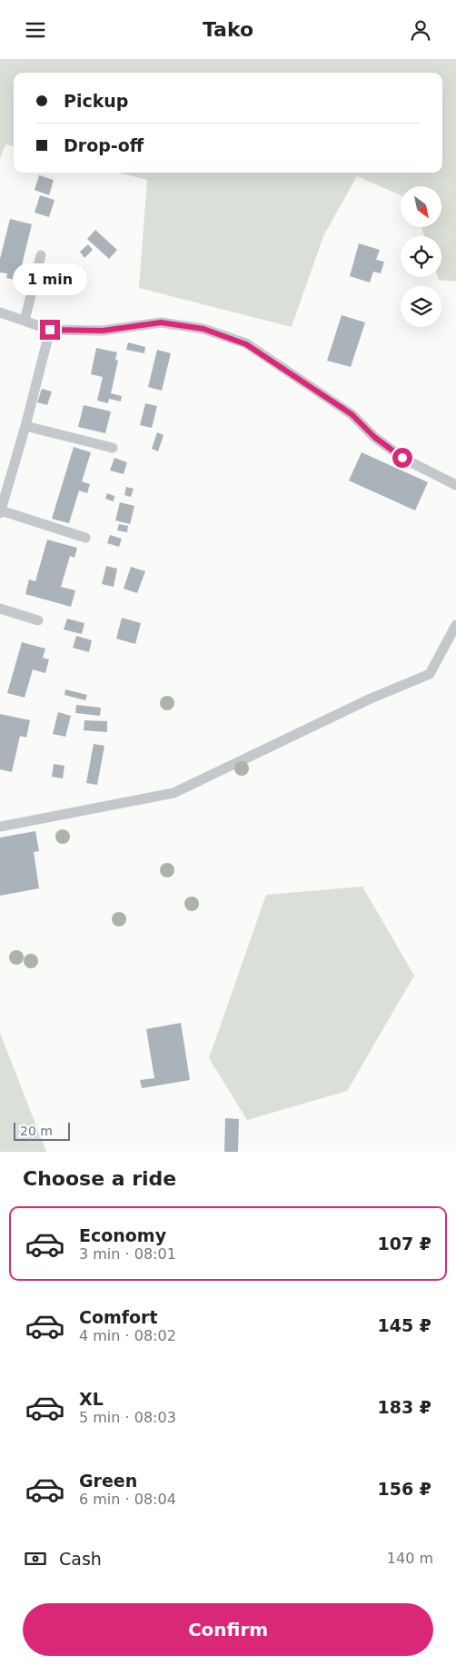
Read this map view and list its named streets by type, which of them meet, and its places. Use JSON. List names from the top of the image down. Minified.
{"scale_bar":"20 m","north":"bottom right","page":{"header":"Tako","banner":["Pickup","Drop-off"],"bubble":"1 min","scale":"20 m","heading":"Choose a ride","list":[{"name":"Economy","note":"3 min · 08:01","value":"107 ₽"},{"name":"Comfort","note":"4 min · 08:02","value":"145 ₽"},{"name":"XL","note":"5 min · 08:03","value":"183 ₽"},{"name":"Green","note":"6 min · 08:04","value":"156 ₽"}],"pay":["Cash","140 m"],"buttons":"Confirm"}}
